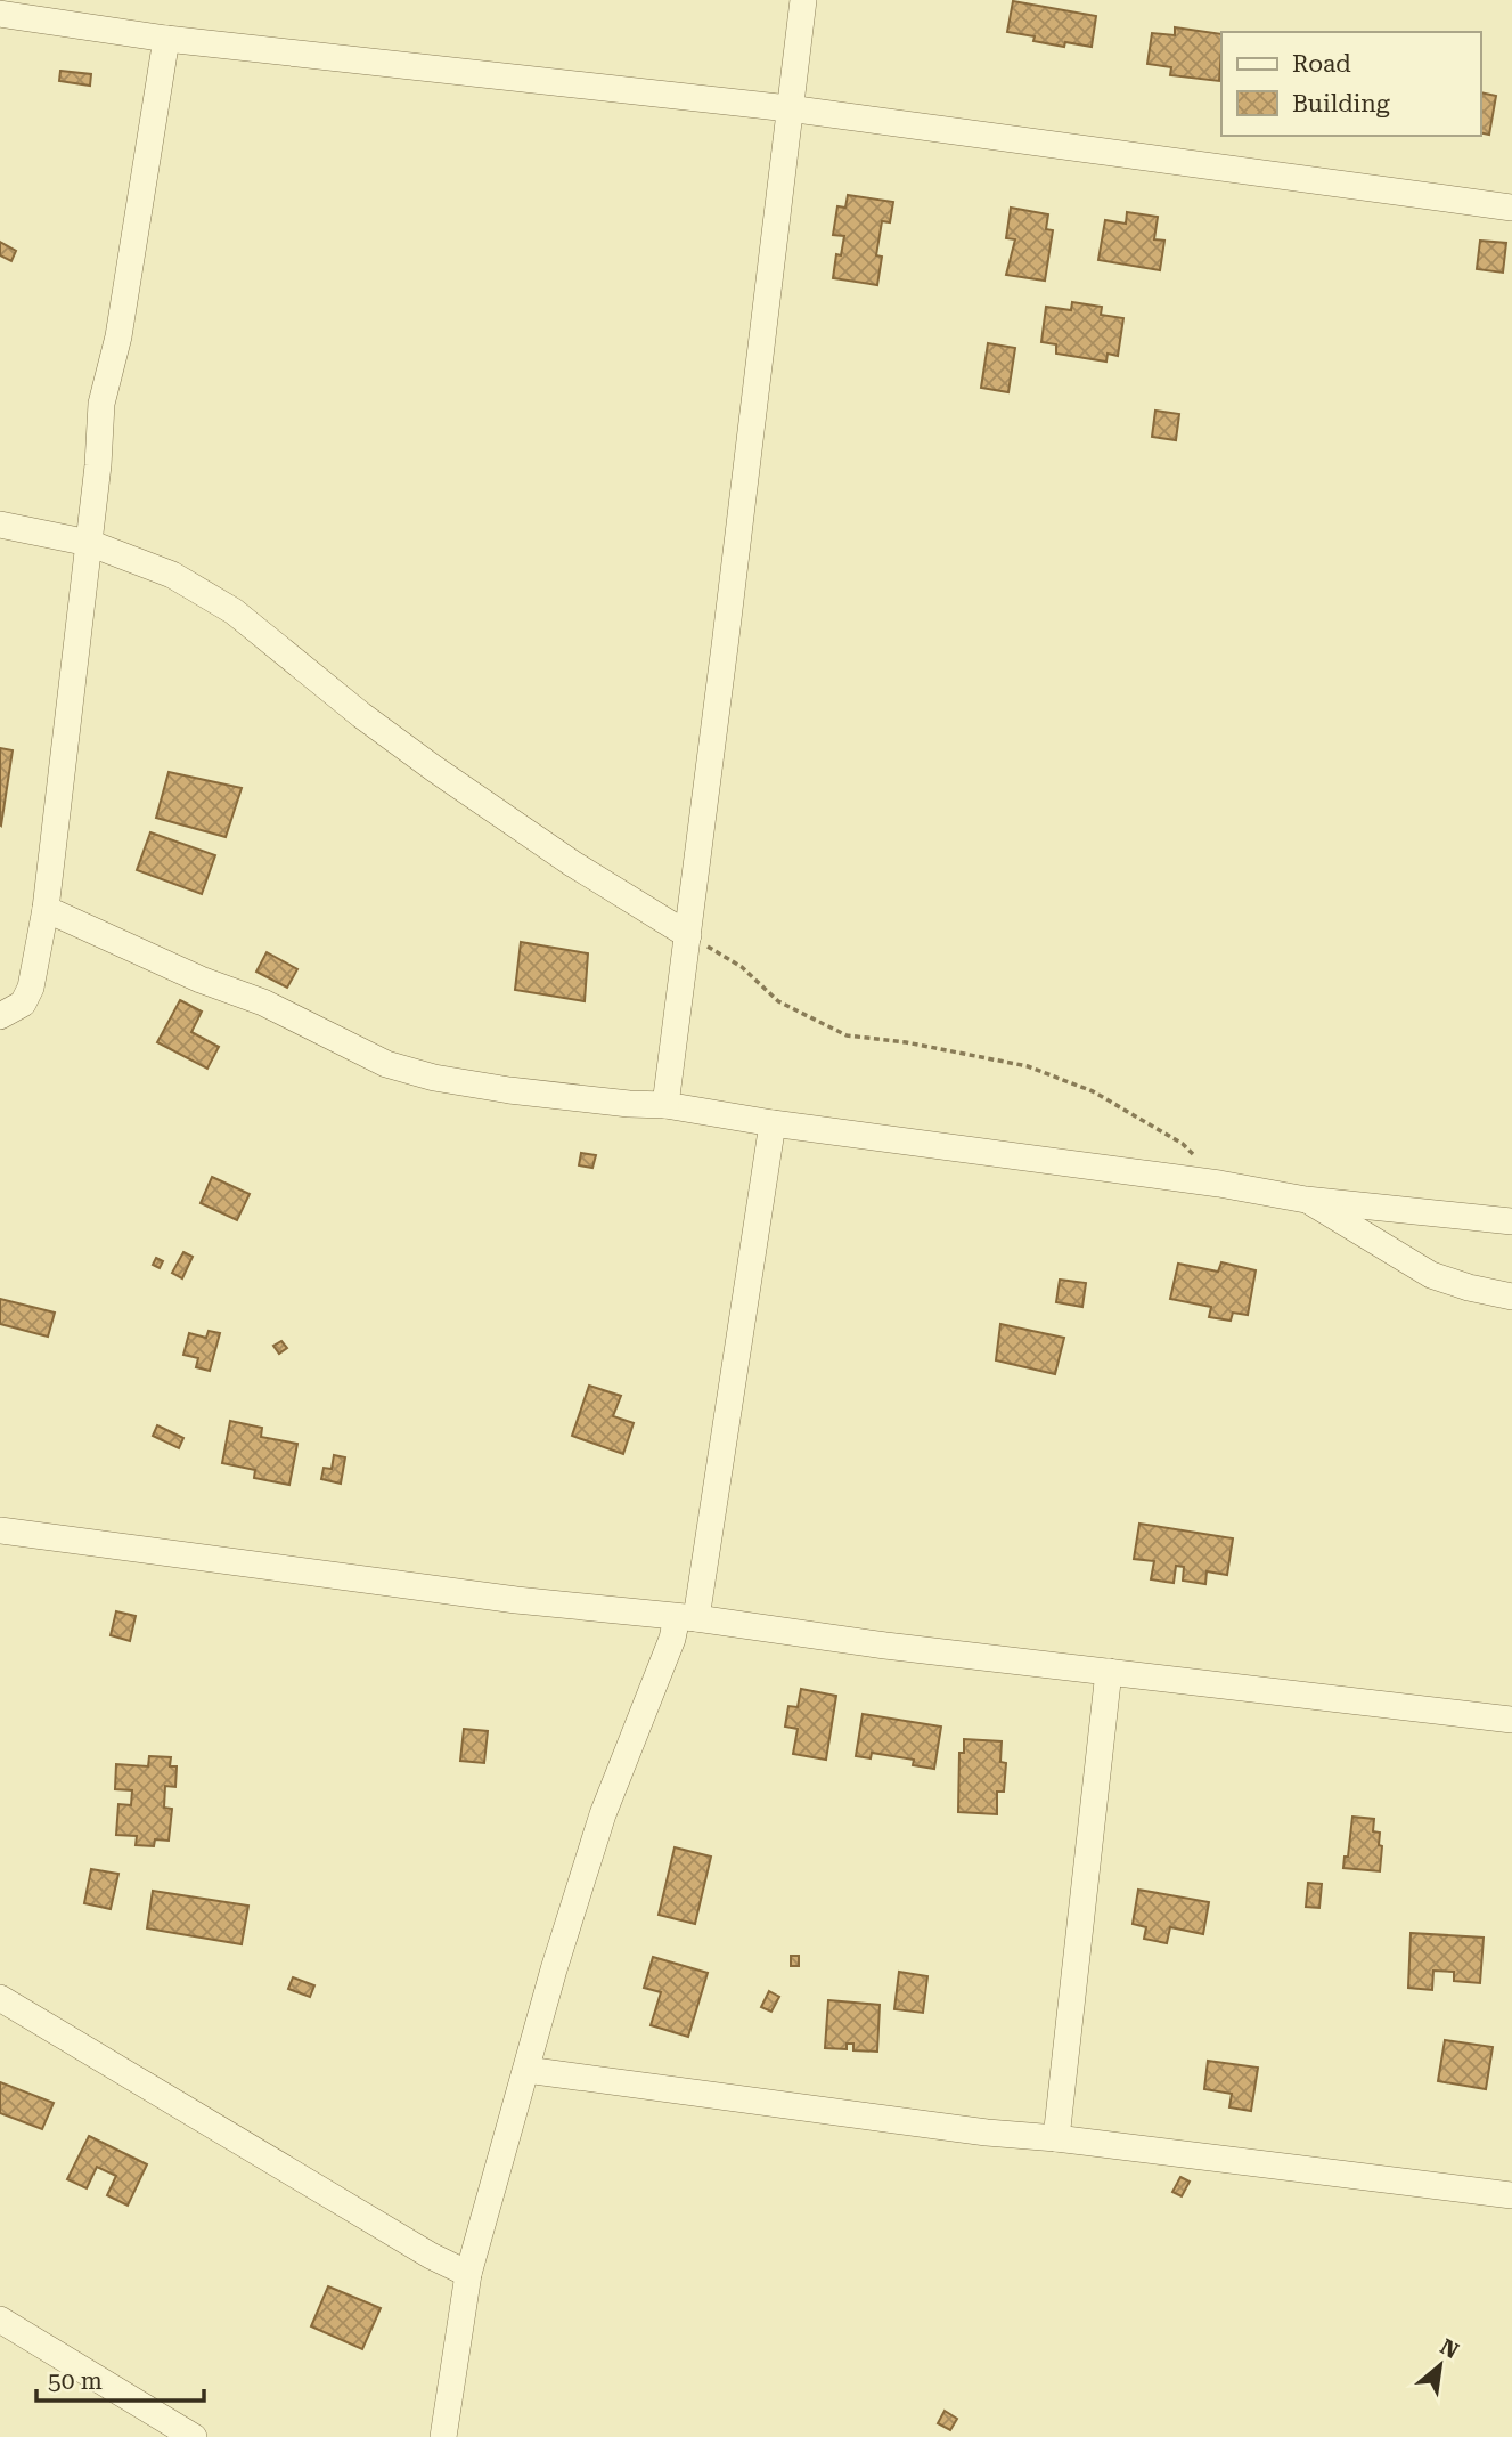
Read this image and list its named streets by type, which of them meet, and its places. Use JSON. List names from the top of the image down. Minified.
{"legend":["Road","Building"],"scale_bar":"50 m","north":"top right"}
